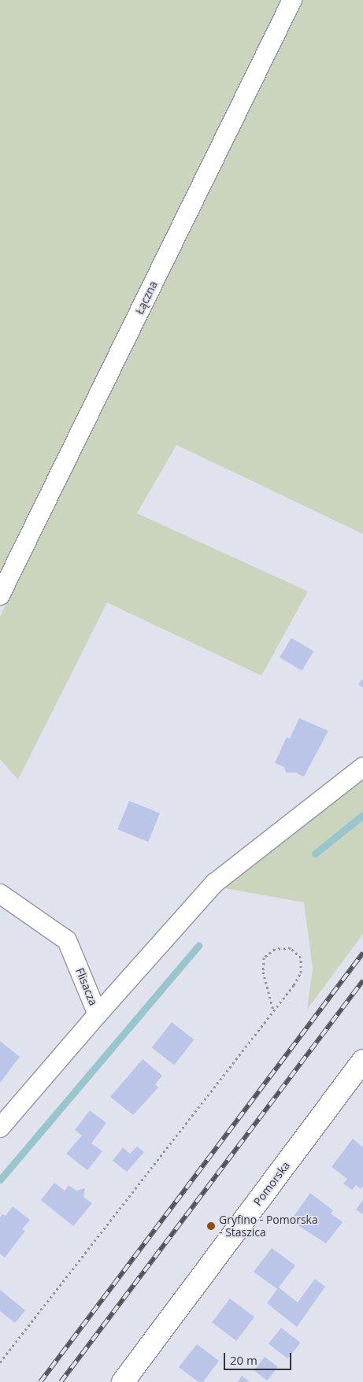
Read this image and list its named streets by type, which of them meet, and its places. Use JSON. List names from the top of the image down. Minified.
{"streets":{"street":["Łączna","Flisacza","Pomorska"]},"places":["Gryfino - Pomorska - Staszica"],"scale_bar":"20 m"}
